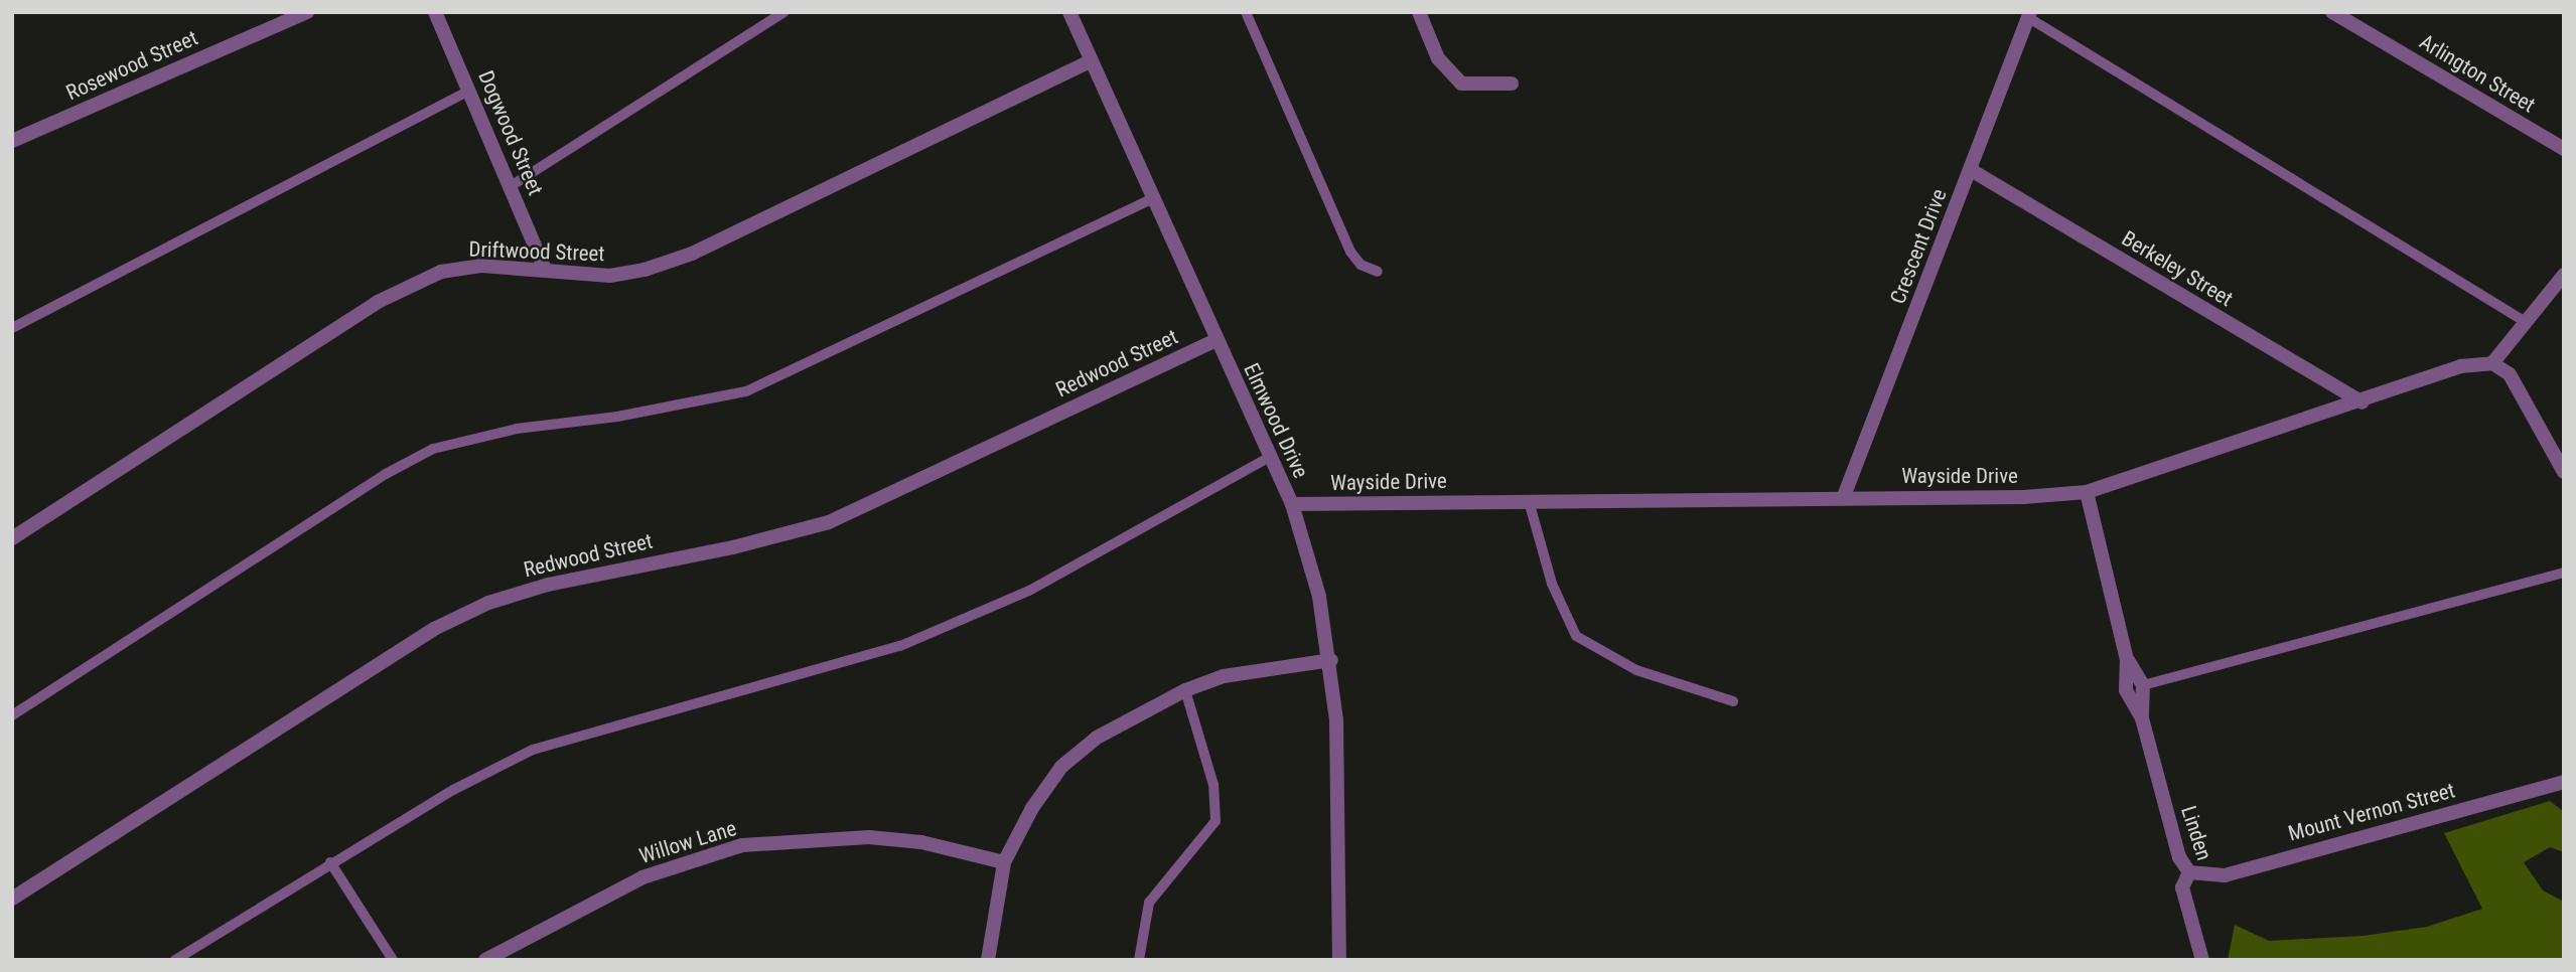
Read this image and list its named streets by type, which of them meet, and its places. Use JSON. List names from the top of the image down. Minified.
{"streets":{"street":["Rosewood Street","Arlington Street","Dogwood Street","Crescent Drive","Driftwood Street","Berkeley Street","Redwood Street","Elmwood Drive","Wayside Drive","Mount Vernon Street","Linden","Willow Lane"]},"crossings":[["Dogwood Street","Driftwood Street"],["Crescent Drive","Berkeley Street"],["Crescent Drive","Wayside Drive"],["Driftwood Street","Elmwood Drive"],["Berkeley Street","Wayside Drive"],["Redwood Street","Elmwood Drive"],["Elmwood Drive","Wayside Drive"],["Wayside Drive","Linden"],["Mount Vernon Street","Linden"]]}
